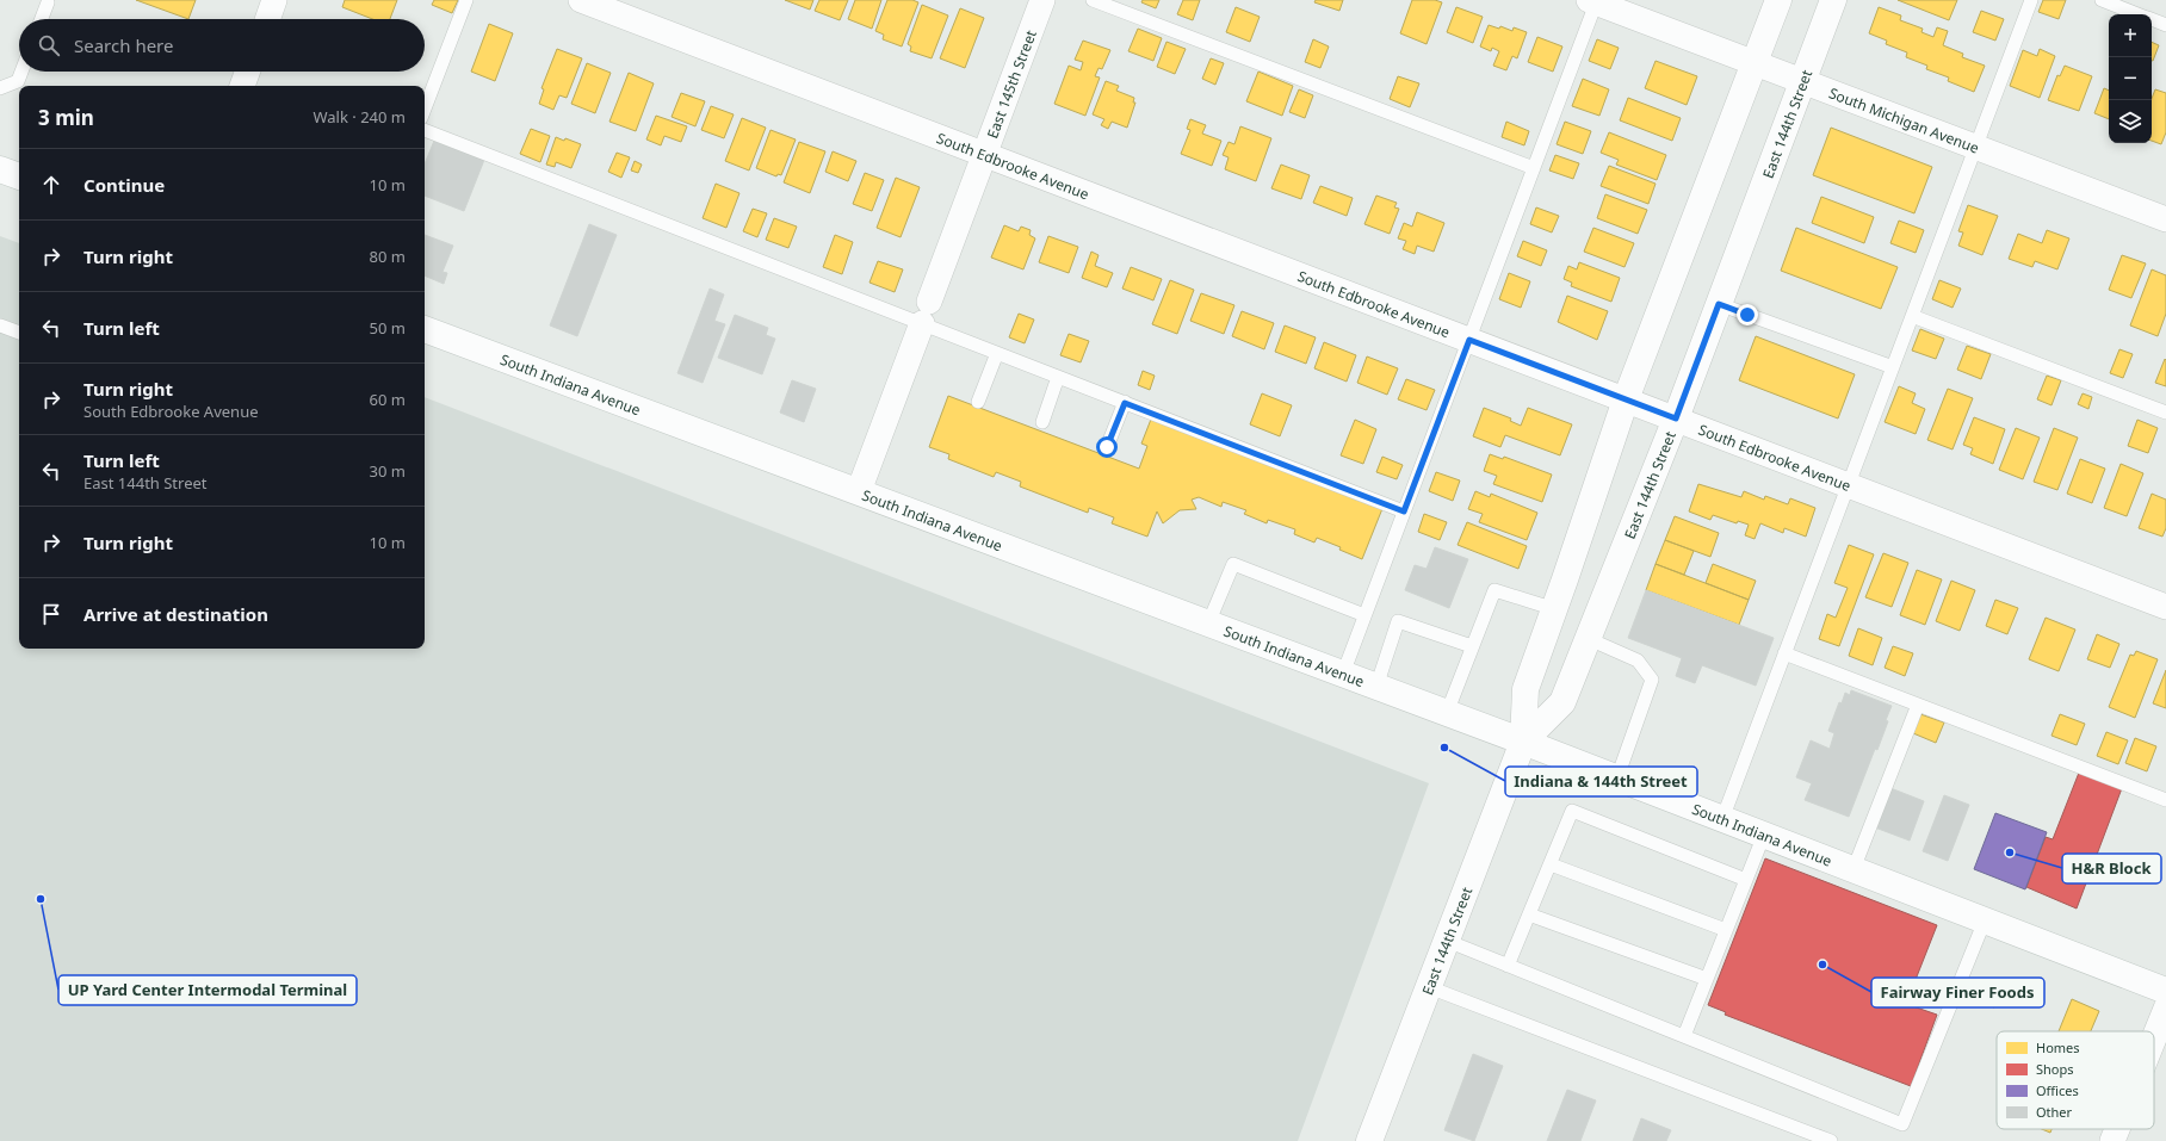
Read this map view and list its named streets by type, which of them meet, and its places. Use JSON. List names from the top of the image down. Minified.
{"streets":{"street":["East 145th Street","South Michigan Avenue","East 144th Street","South Edbrooke Avenue","South Indiana Avenue"]},"crossings":[["East 145th Street","South Edbrooke Avenue"],["East 145th Street","South Indiana Avenue"],["South Michigan Avenue","East 144th Street"],["East 144th Street","South Edbrooke Avenue"],["East 144th Street","South Indiana Avenue"]],"places":["Indiana & 144th Street","H&R Block","UP Yard Center Intermodal Terminal","Fairway Finer Foods"],"legend":["Homes","Shops","Offices","Other"],"page":{"map_buttons":["+","−"],"search":"Search here","heading":["3 min","Walk · 240 m"],"list":[["Continue","10 m"],["Turn right","80 m"],["Turn left","50 m"],["Turn right","South Edbrooke Avenue","60 m"],["Turn left","East 144th Street","30 m"],["Turn right","10 m"],"Arrive at destination"]}}
